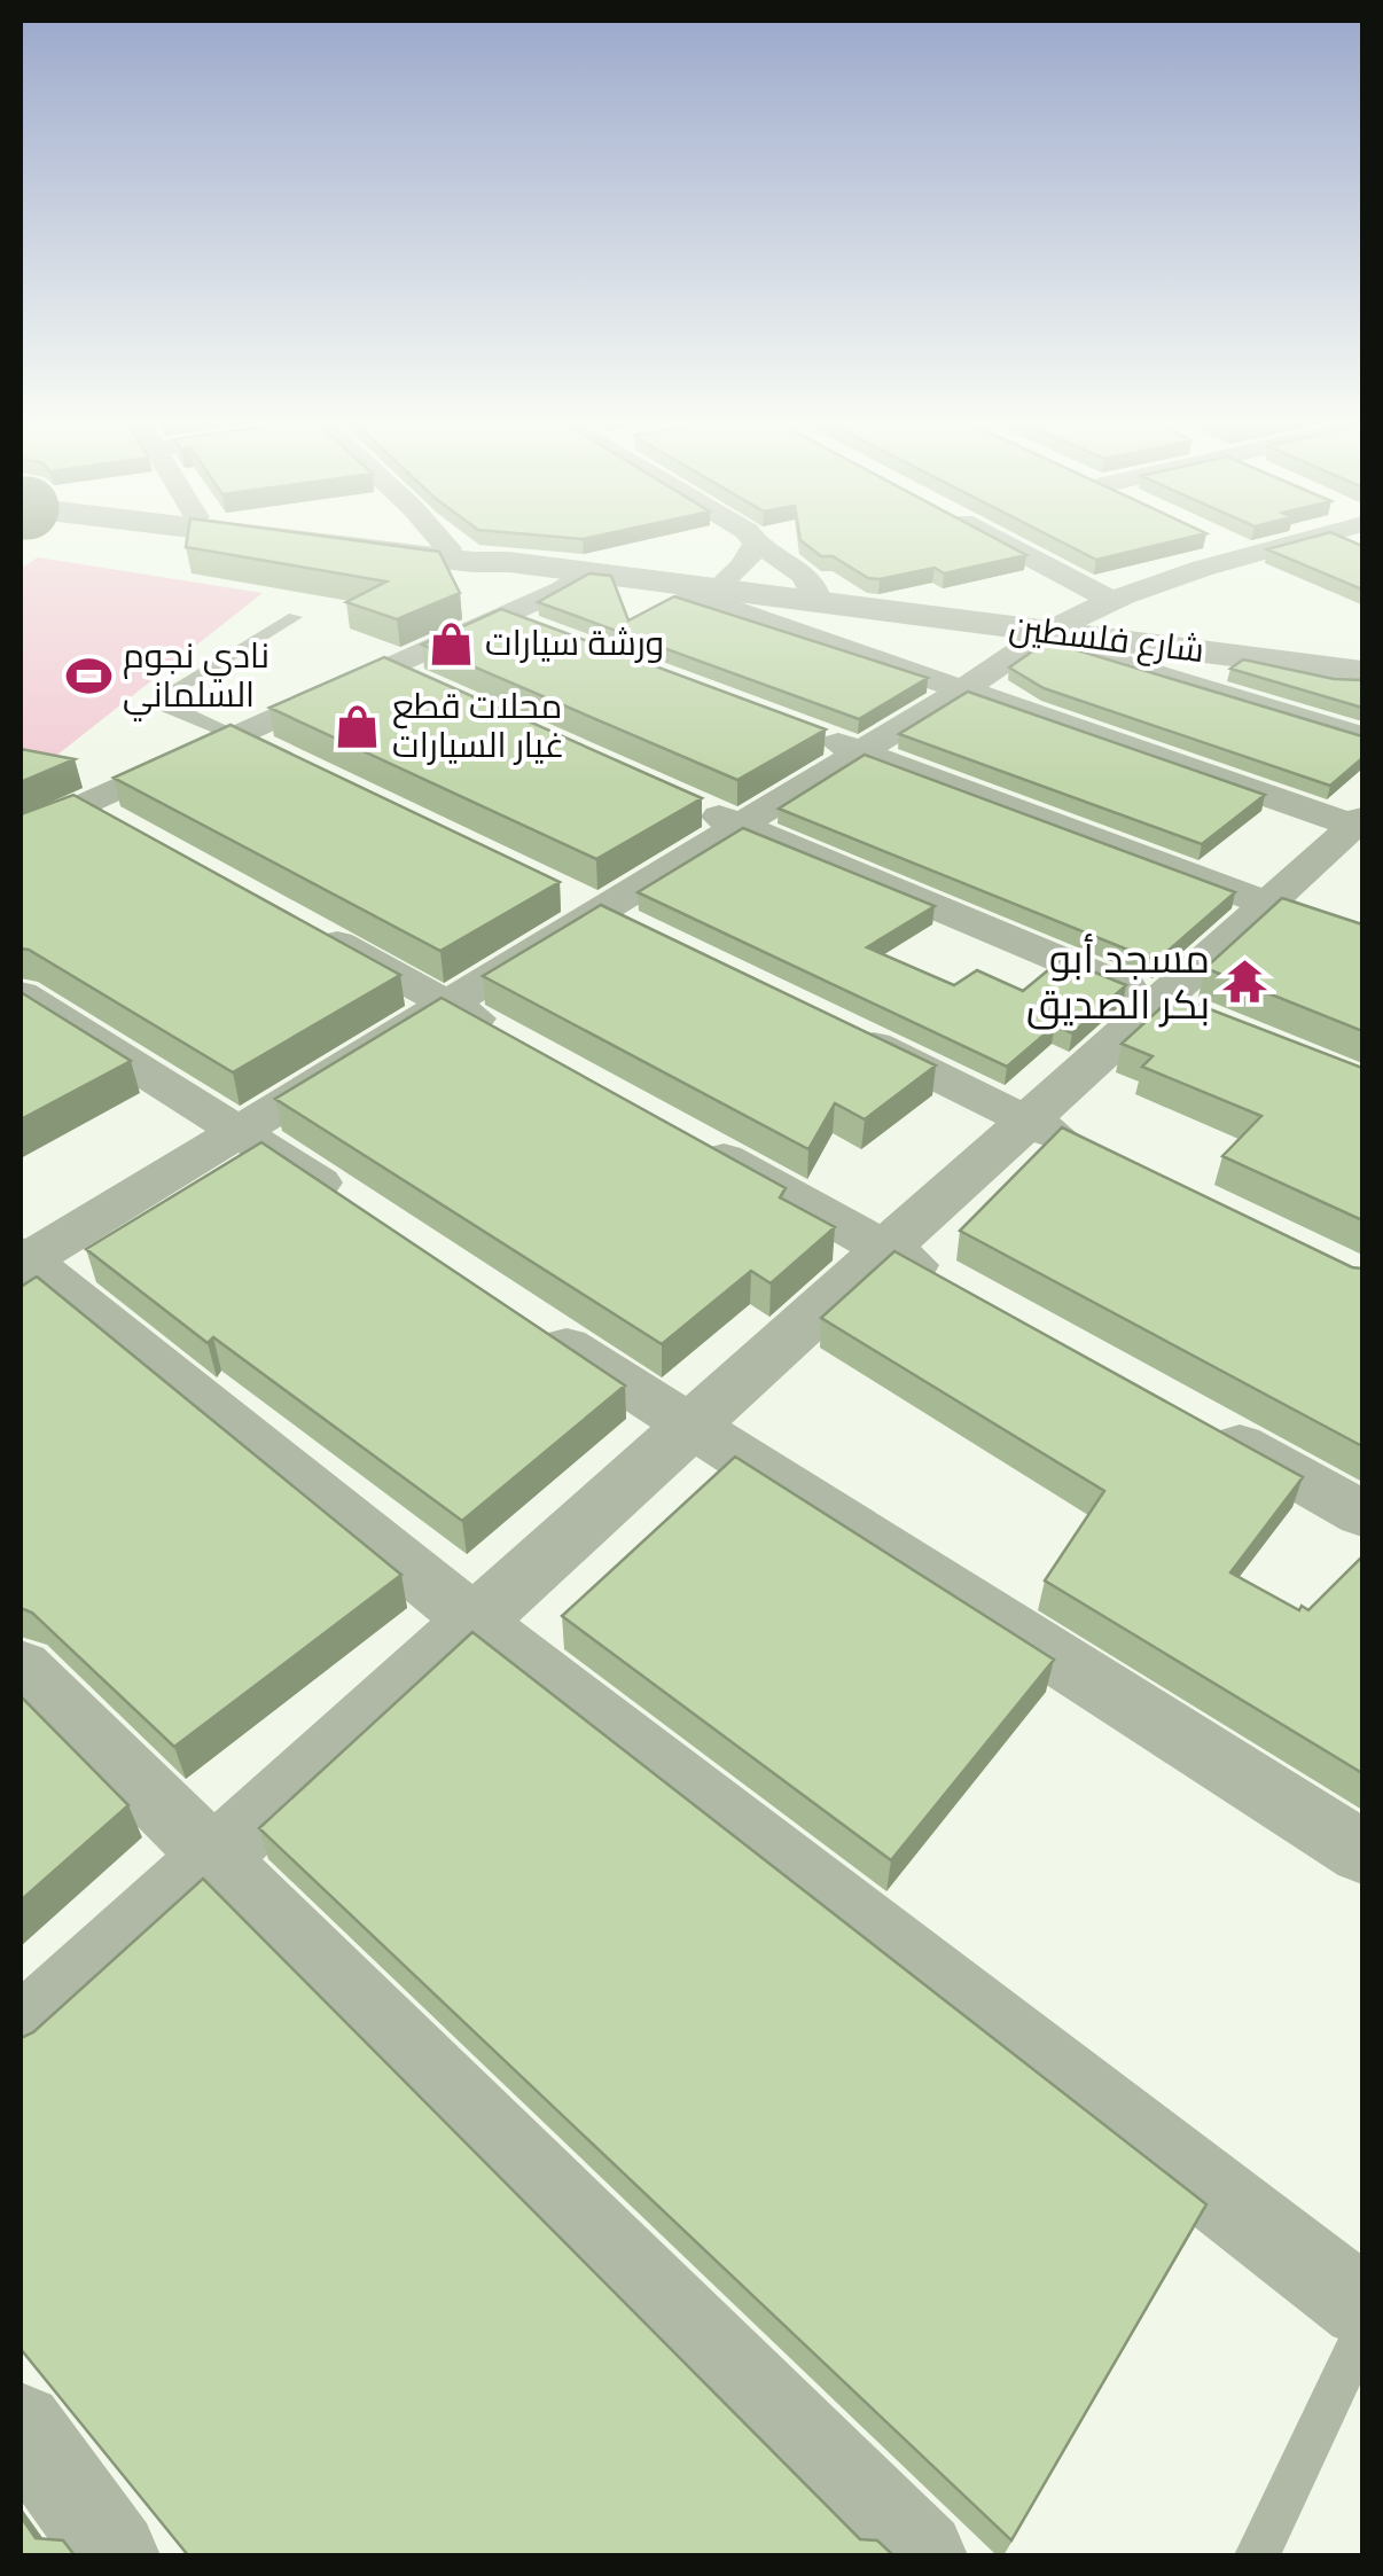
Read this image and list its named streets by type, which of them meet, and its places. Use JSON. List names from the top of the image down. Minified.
{"streets":{"street":["شارع فلسطين"]},"places":{"shop":["ورشة سيارات","محلات قطع غيار السيارات"],"sports":["نادي نجوم السلماني"],"temple":["مسجد أبو بكر الصديق"]}}
